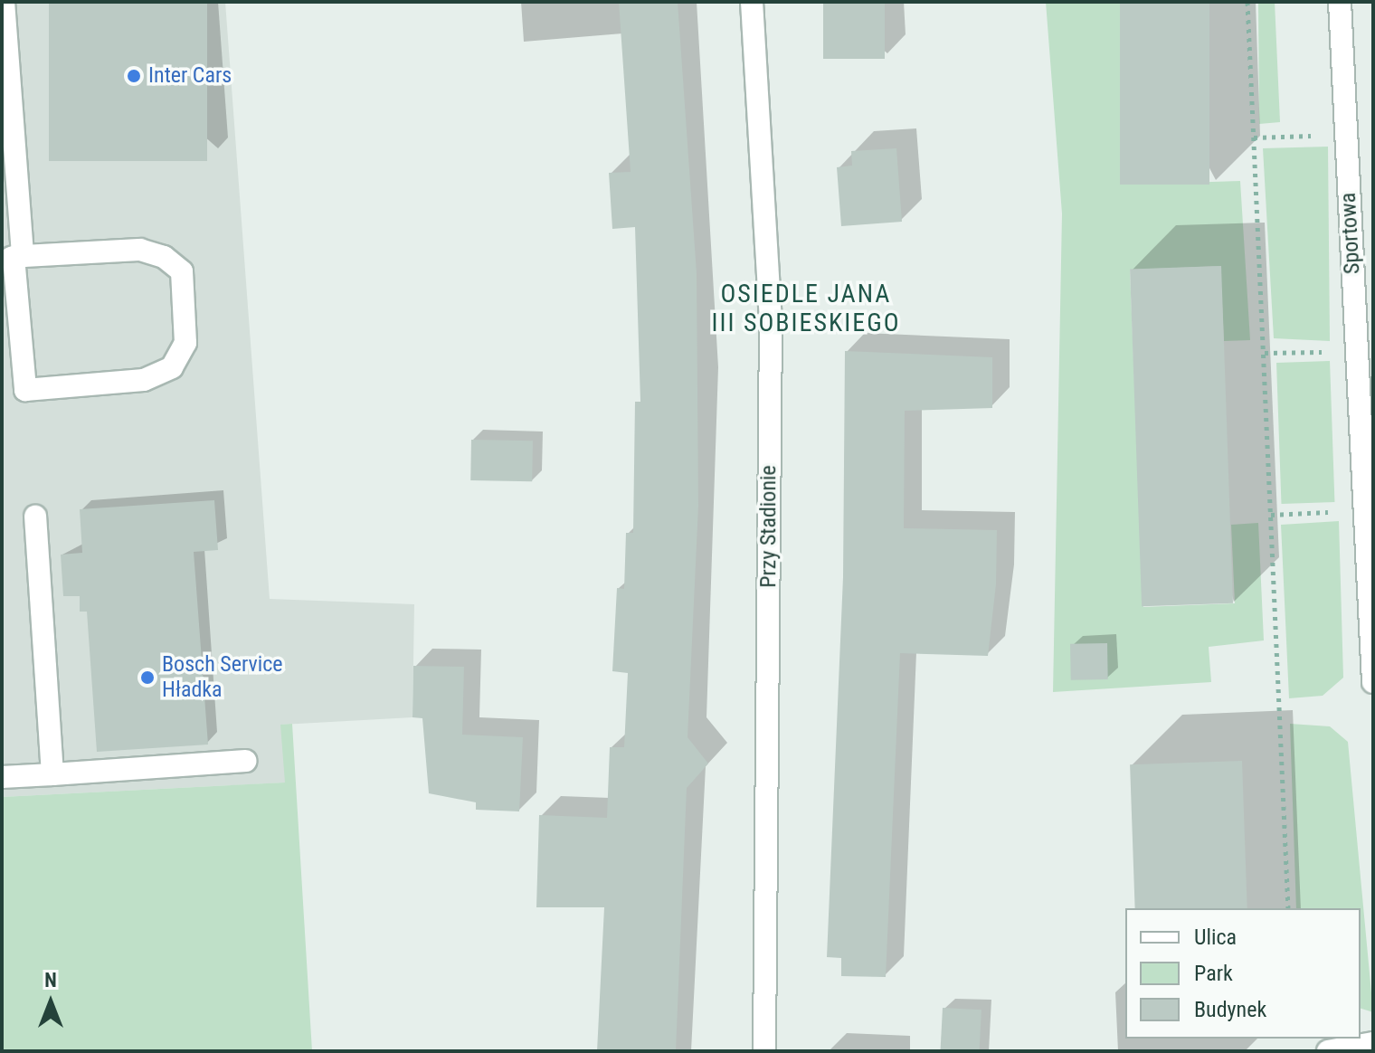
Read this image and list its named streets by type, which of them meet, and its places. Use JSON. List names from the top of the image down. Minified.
{"streets":{"street":["Sportowa","Przy Stadionie"]},"districts":["OSIEDLE JANA III SOBIESKIEGO"],"places":["Inter Cars","Bosch Service Hładka"],"legend":["Ulica","Park","Budynek"],"north":"top"}
